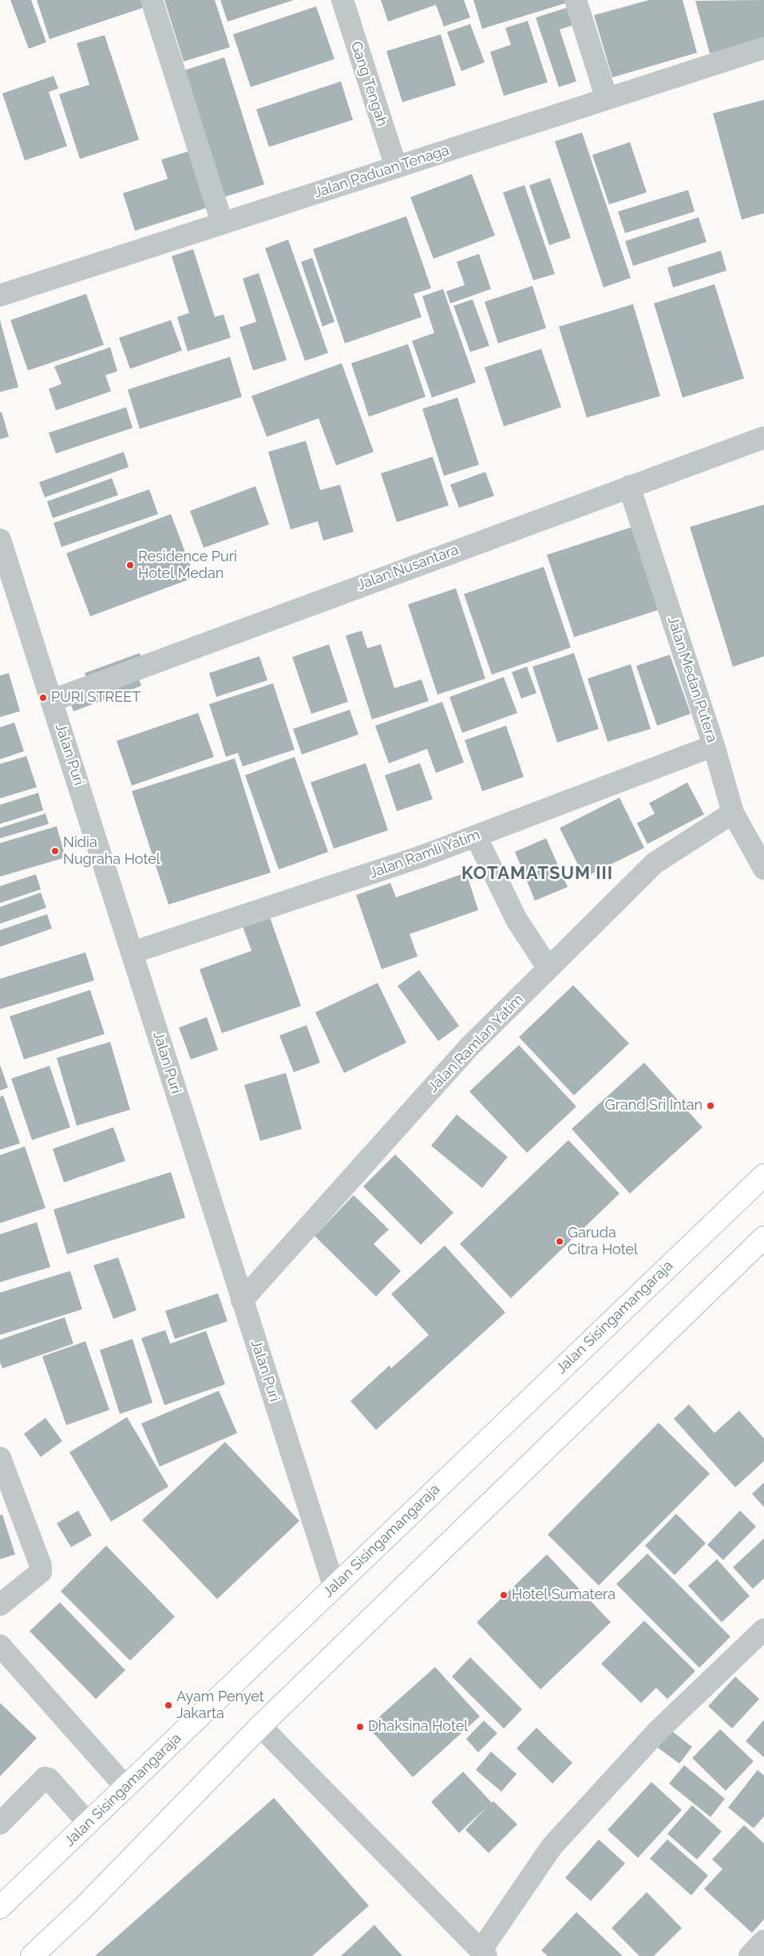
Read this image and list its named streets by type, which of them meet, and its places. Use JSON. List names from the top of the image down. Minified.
{"streets":{"main road":["Jalan Sisingamangaraja"],"street":["Gang Tengah","Jalan Paduan Tenaga","Jalan Nusantara","Jalan Medan Putera","Jalan Puri","Jalan Ramli Yatim","Jalan Ramlan Yatim"]},"crossings":[["Gang Tengah","Jalan Paduan Tenaga"],["Jalan Nusantara","Jalan Medan Putera"],["Jalan Nusantara","Jalan Puri"],["Jalan Medan Putera","Jalan Ramli Yatim"],["Jalan Medan Putera","Jalan Ramlan Yatim"],["Jalan Puri","Jalan Ramli Yatim"],["Jalan Puri","Jalan Ramlan Yatim"],["Jalan Puri","Jalan Sisingamangaraja"]],"districts":["KOTAMATSUM III"],"places":["Residence Puri Hotel Medan","PURI STREET","Nidia Nugraha Hotel","Grand Sri Intan","Garuda Citra Hotel","Hotel Sumatera","Ayam Penyet Jakarta","Dhaksina Hotel"]}
